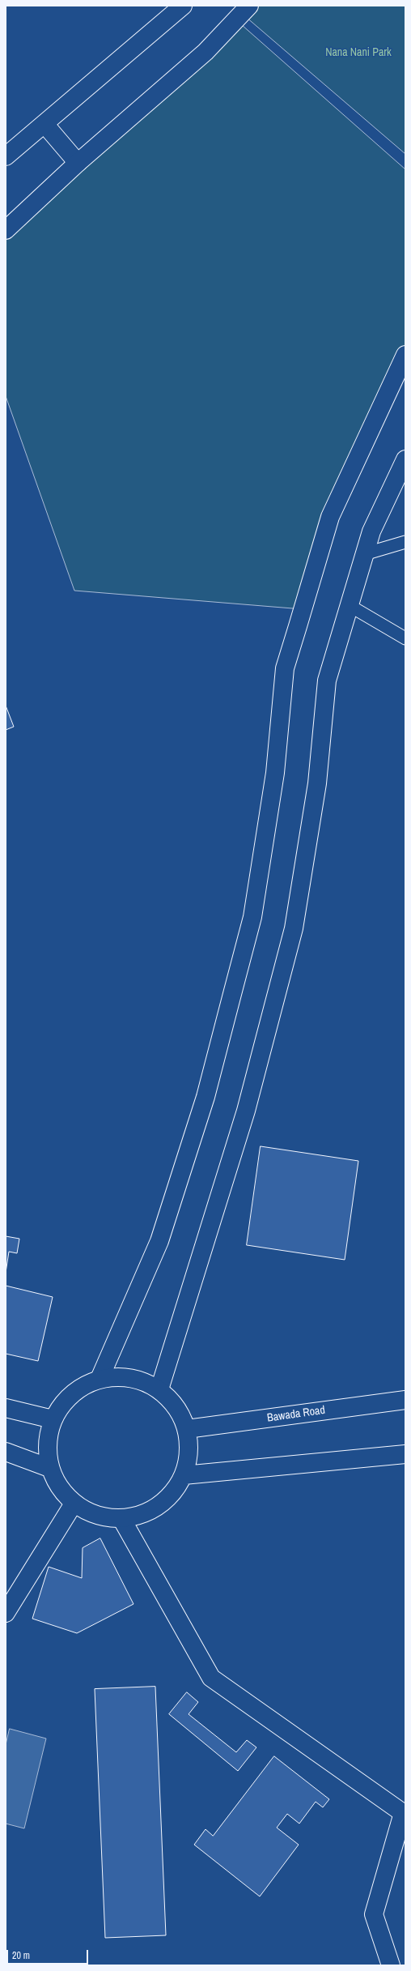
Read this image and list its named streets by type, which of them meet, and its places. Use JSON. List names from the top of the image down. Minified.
{"streets":{"main road":["Bawada Road"]},"parks":["Nana Nani Park"],"scale_bar":"20 m"}
